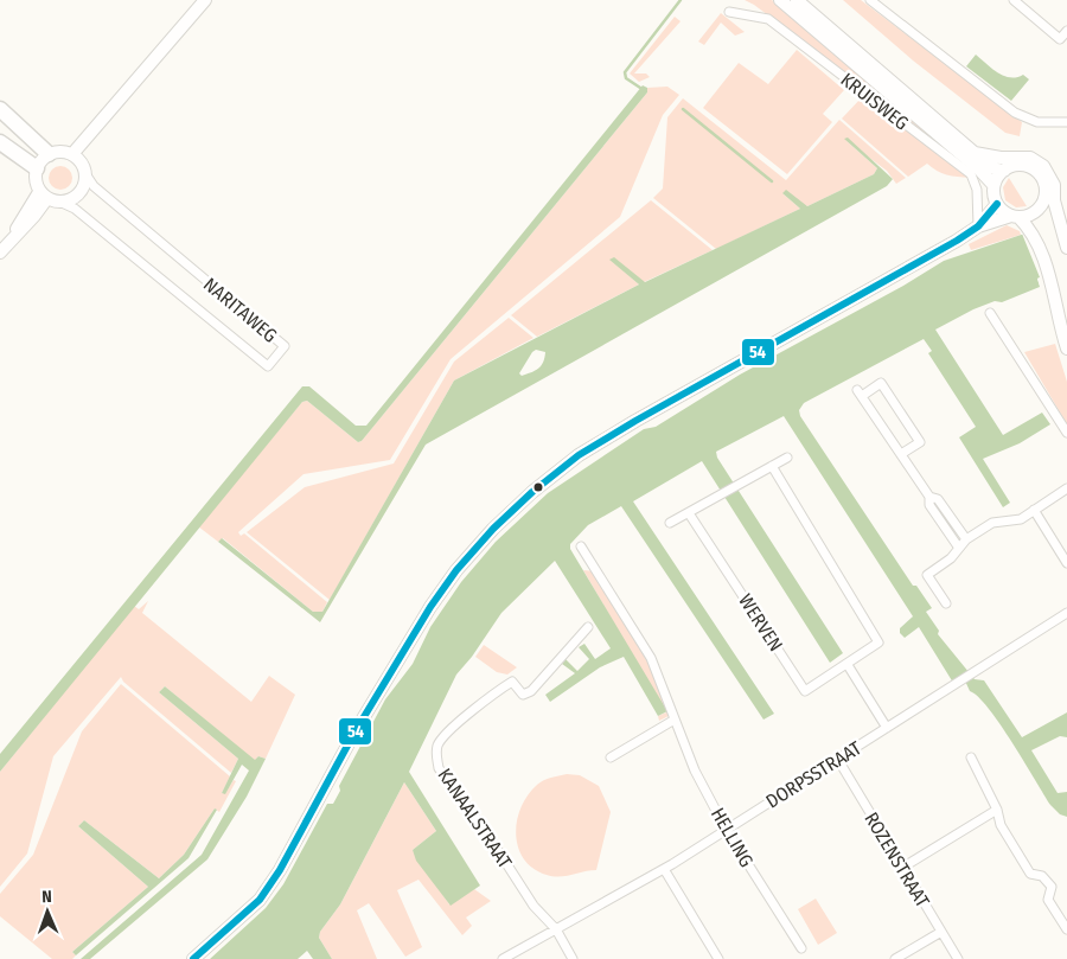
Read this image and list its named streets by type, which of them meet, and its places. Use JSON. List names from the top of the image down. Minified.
{"streets":{"main road":["KRUISWEG"],"street":["NARITAWEG","WERVEN","DORPSSTRAAT","KANAALSTRAAT","HELLING","ROZENSTRAAT"]},"crossings":[["DORPSSTRAAT","KANAALSTRAAT"],["DORPSSTRAAT","HELLING"],["DORPSSTRAAT","ROZENSTRAAT"]],"lines":["transit line 54"],"north":"top"}
